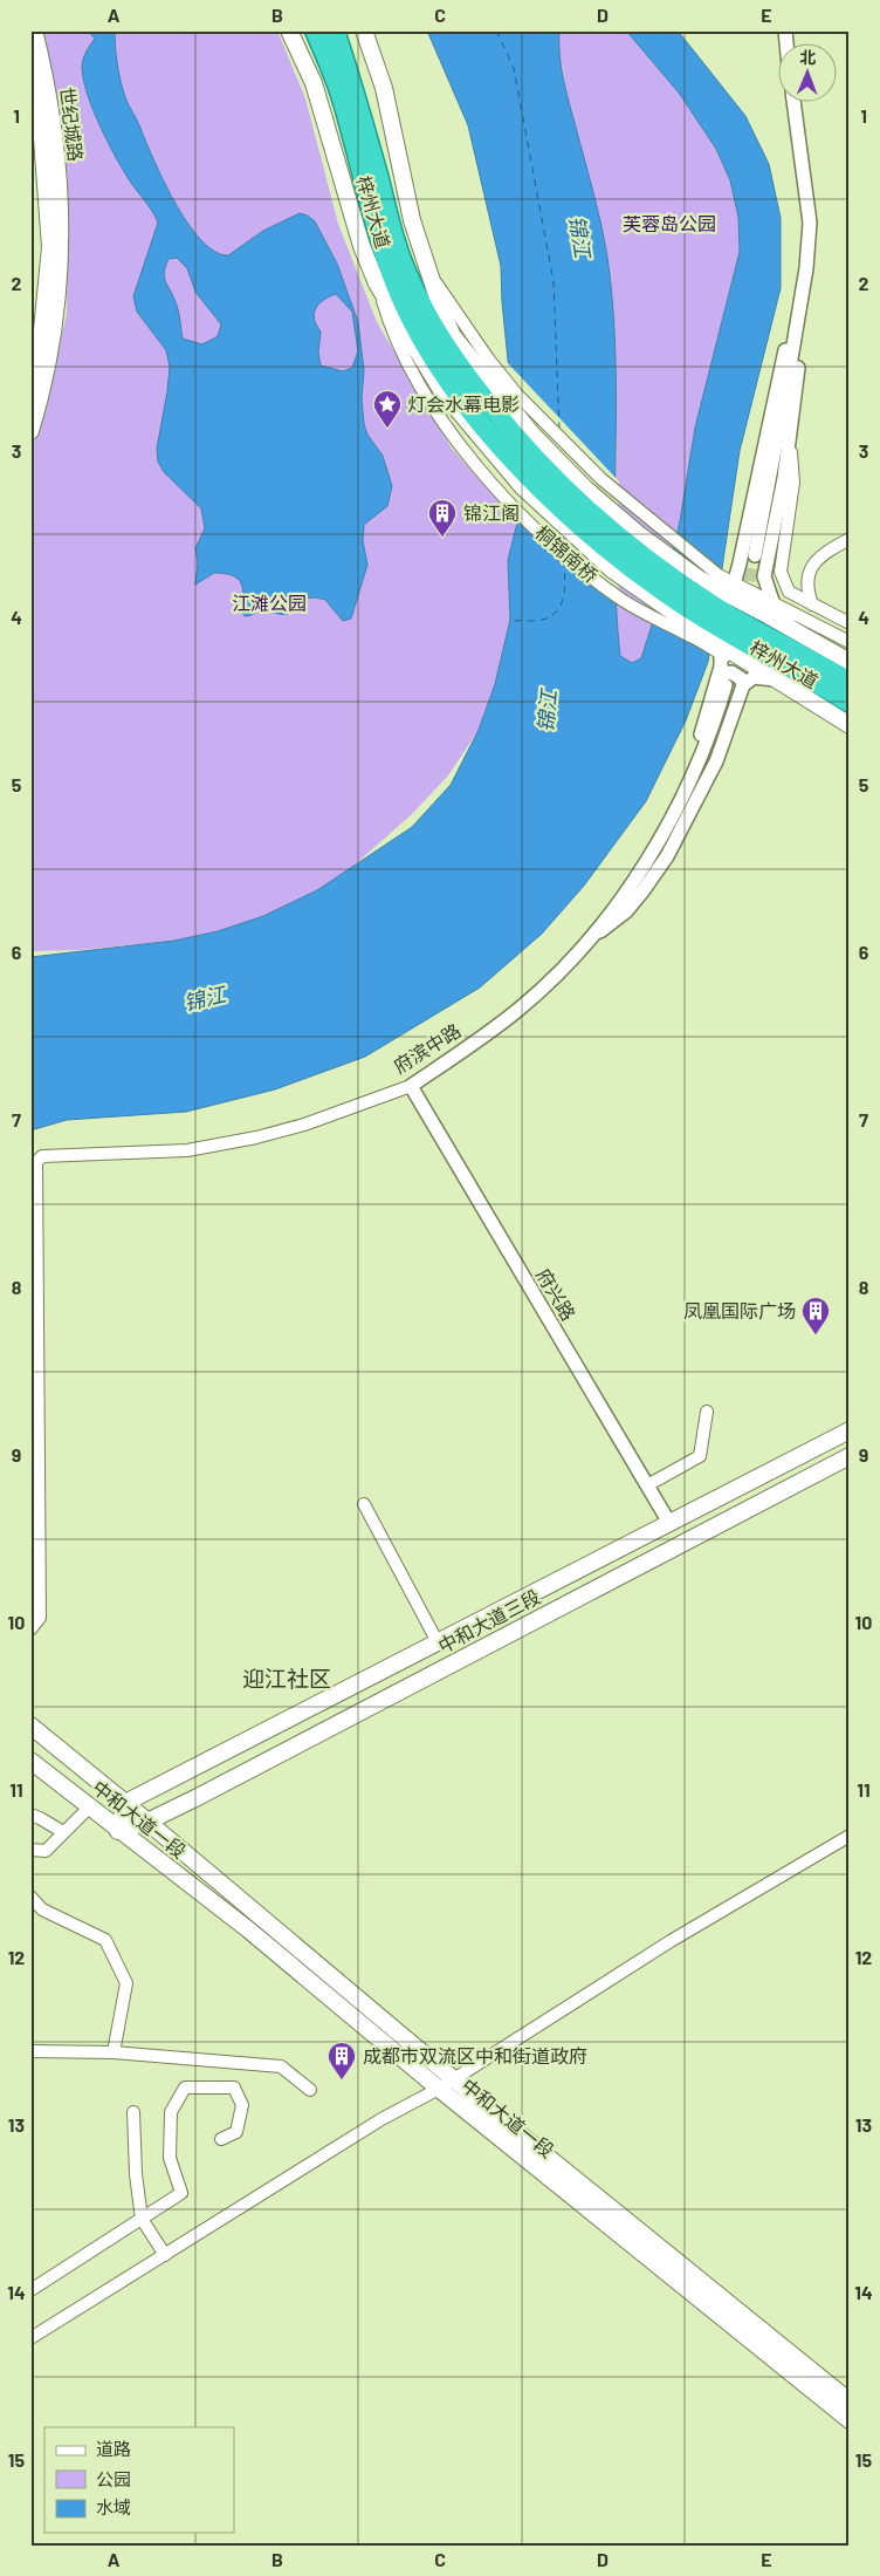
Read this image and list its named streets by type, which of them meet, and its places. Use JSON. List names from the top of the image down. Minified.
{"streets":{"highway":["梓州大道"],"main road":["世纪城路","桐锦南桥","中和大道三段","中和大道一段"],"street":["府滨中路","府兴路"]},"crossings":[["梓州大道","桐锦南桥"],["梓州大道","府滨中路"],["桐锦南桥","府滨中路"],["府滨中路","府兴路"],["中和大道三段","中和大道一段"]],"districts":["迎江社区"],"water":["锦江"],"parks":["芙蓉岛公园","江滩公园"],"places":{"place":["灯会水幕电影"],"building":["锦江阁","凤凰国际广场","成都市双流区中和街道政府"]},"legend":["道路","公园","水域"],"north":"top","grid":{"columns":["A","B","C","D","E"],"rows":["1","2","3","4","5","6","7","8","9","10","11","12","13","14","15"]}}
